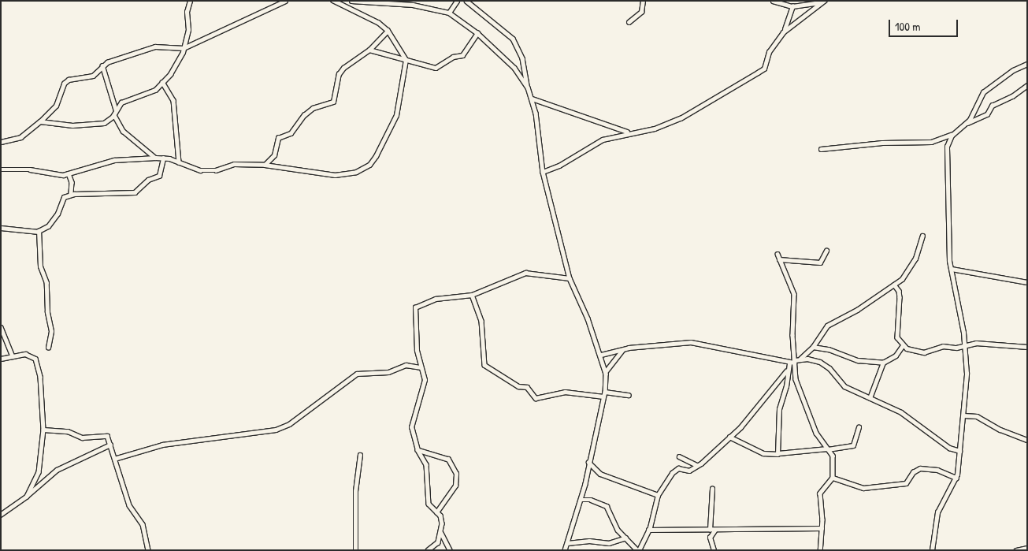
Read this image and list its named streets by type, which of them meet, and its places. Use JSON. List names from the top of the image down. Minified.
{"scale_bar":"100 m"}
